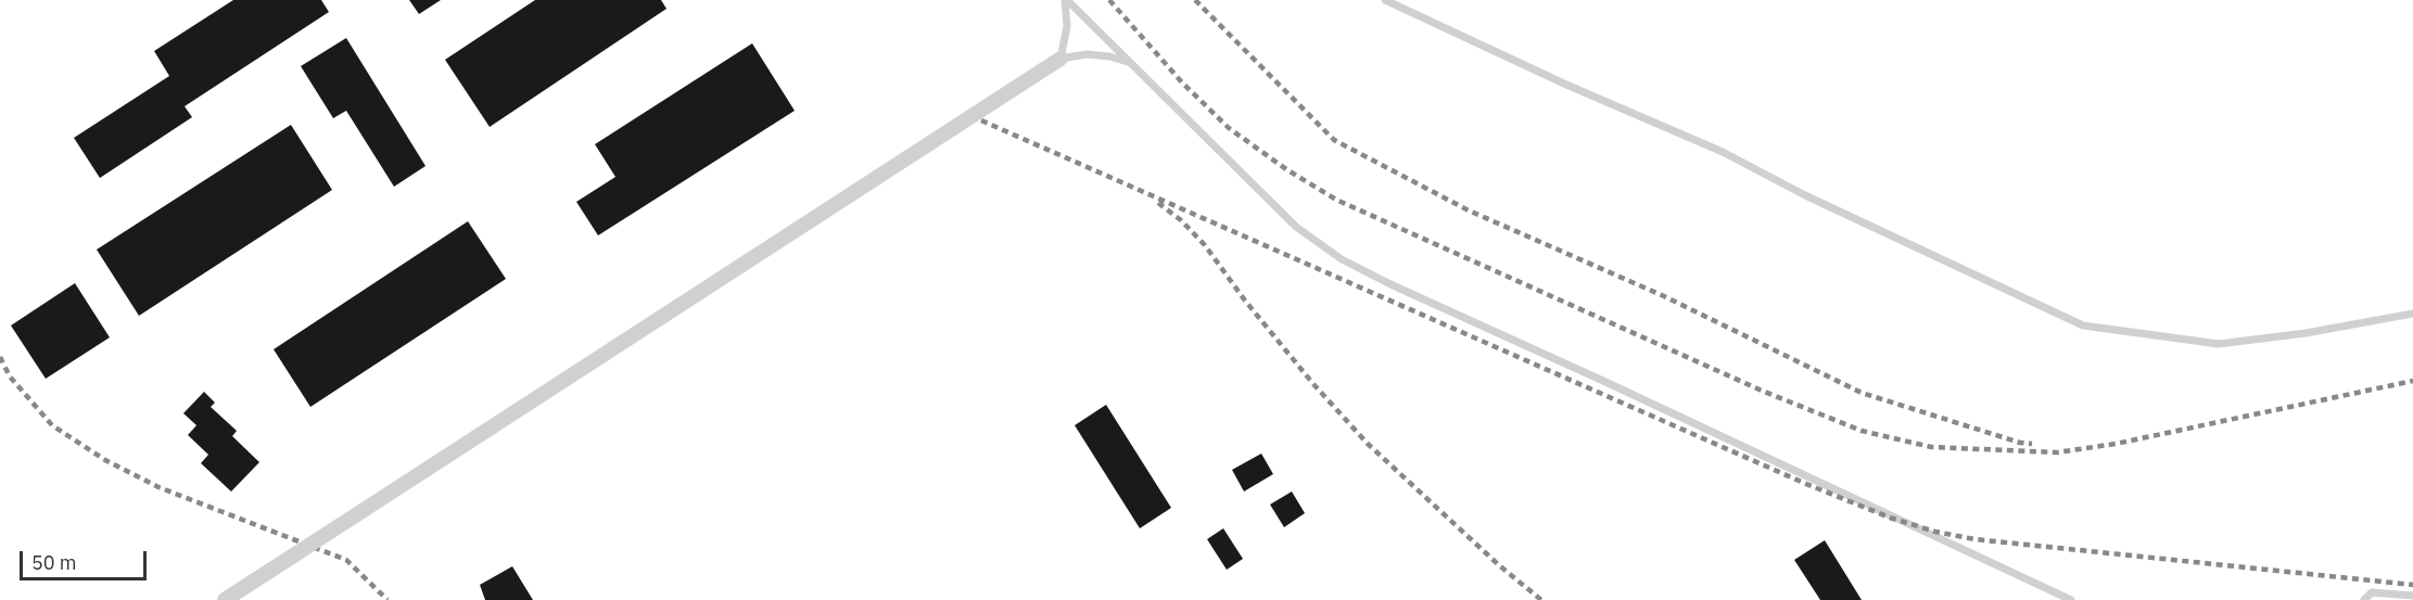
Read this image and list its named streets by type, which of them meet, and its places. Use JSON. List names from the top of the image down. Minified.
{"scale_bar":"50 m"}
